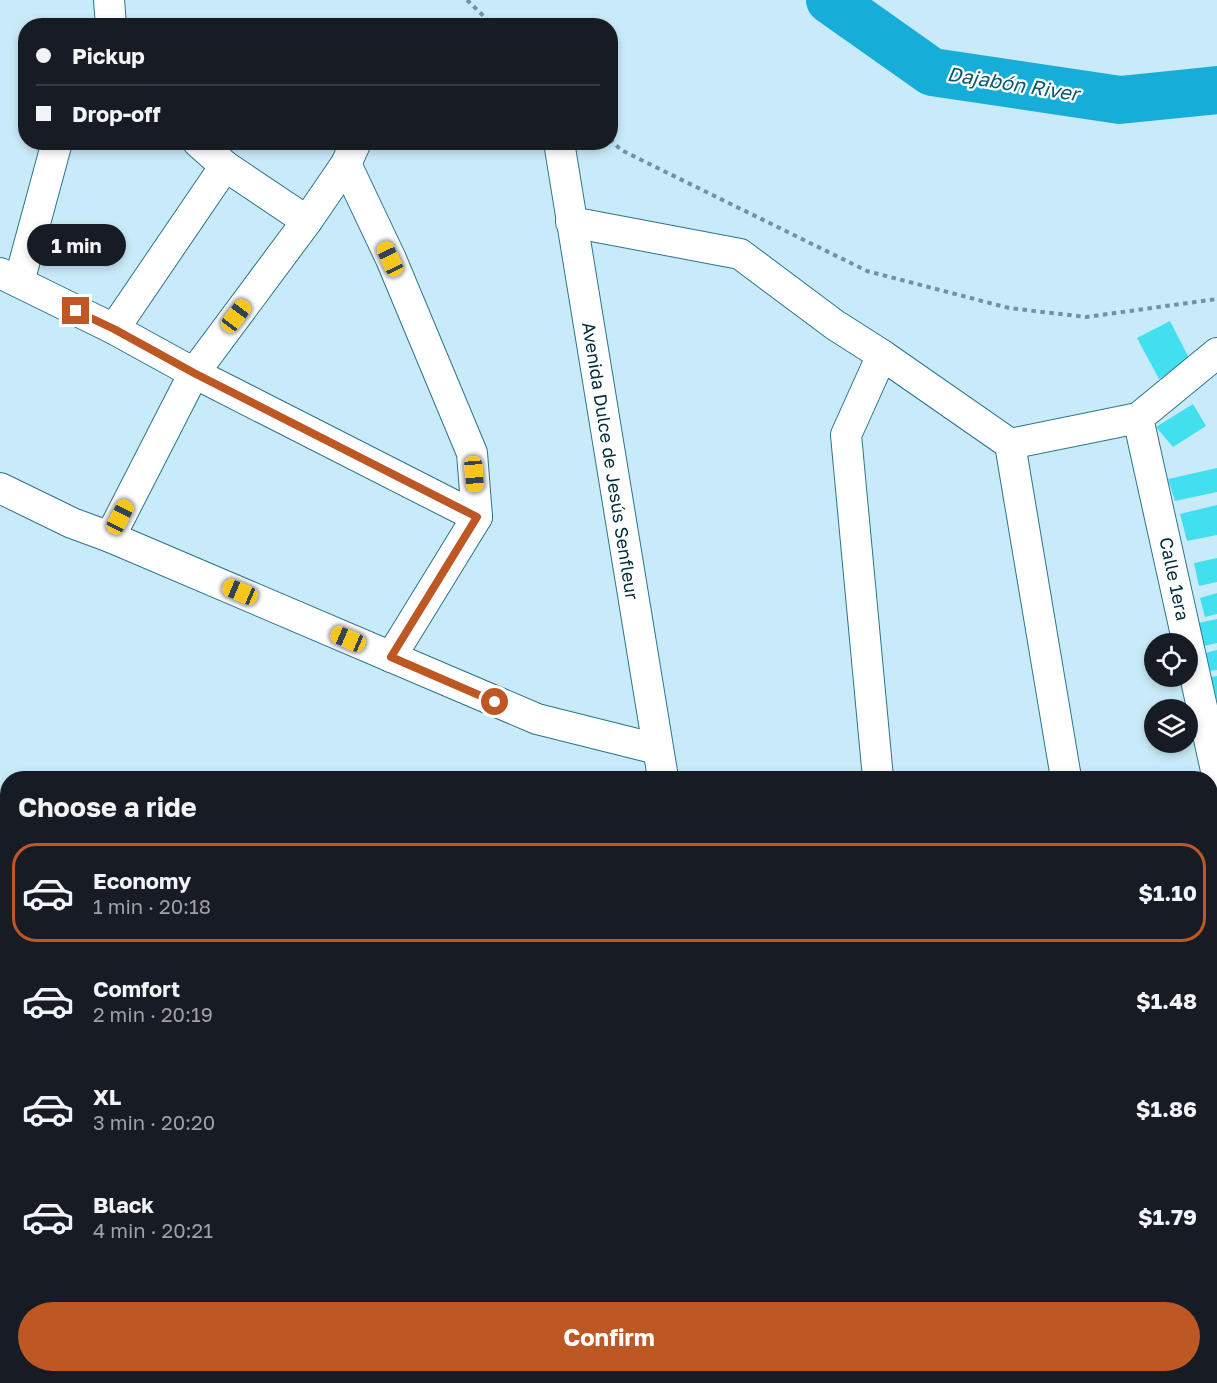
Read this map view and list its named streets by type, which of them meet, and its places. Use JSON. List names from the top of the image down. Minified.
{"streets":{"street":["Avenida Dulce de Jesús Senfleur","Calle 1era"]},"water":["Dajabón River"],"page":{"banner":["Pickup","Drop-off"],"bubble":"1 min","heading":"Choose a ride","list":[{"name":"Economy","note":"1 min · 20:18","value":"$1.10"},{"name":"Comfort","note":"2 min · 20:19","value":"$1.48"},{"name":"XL","note":"3 min · 20:20","value":"$1.86"},{"name":"Black","note":"4 min · 20:21","value":"$1.79"}],"buttons":"Confirm"}}
